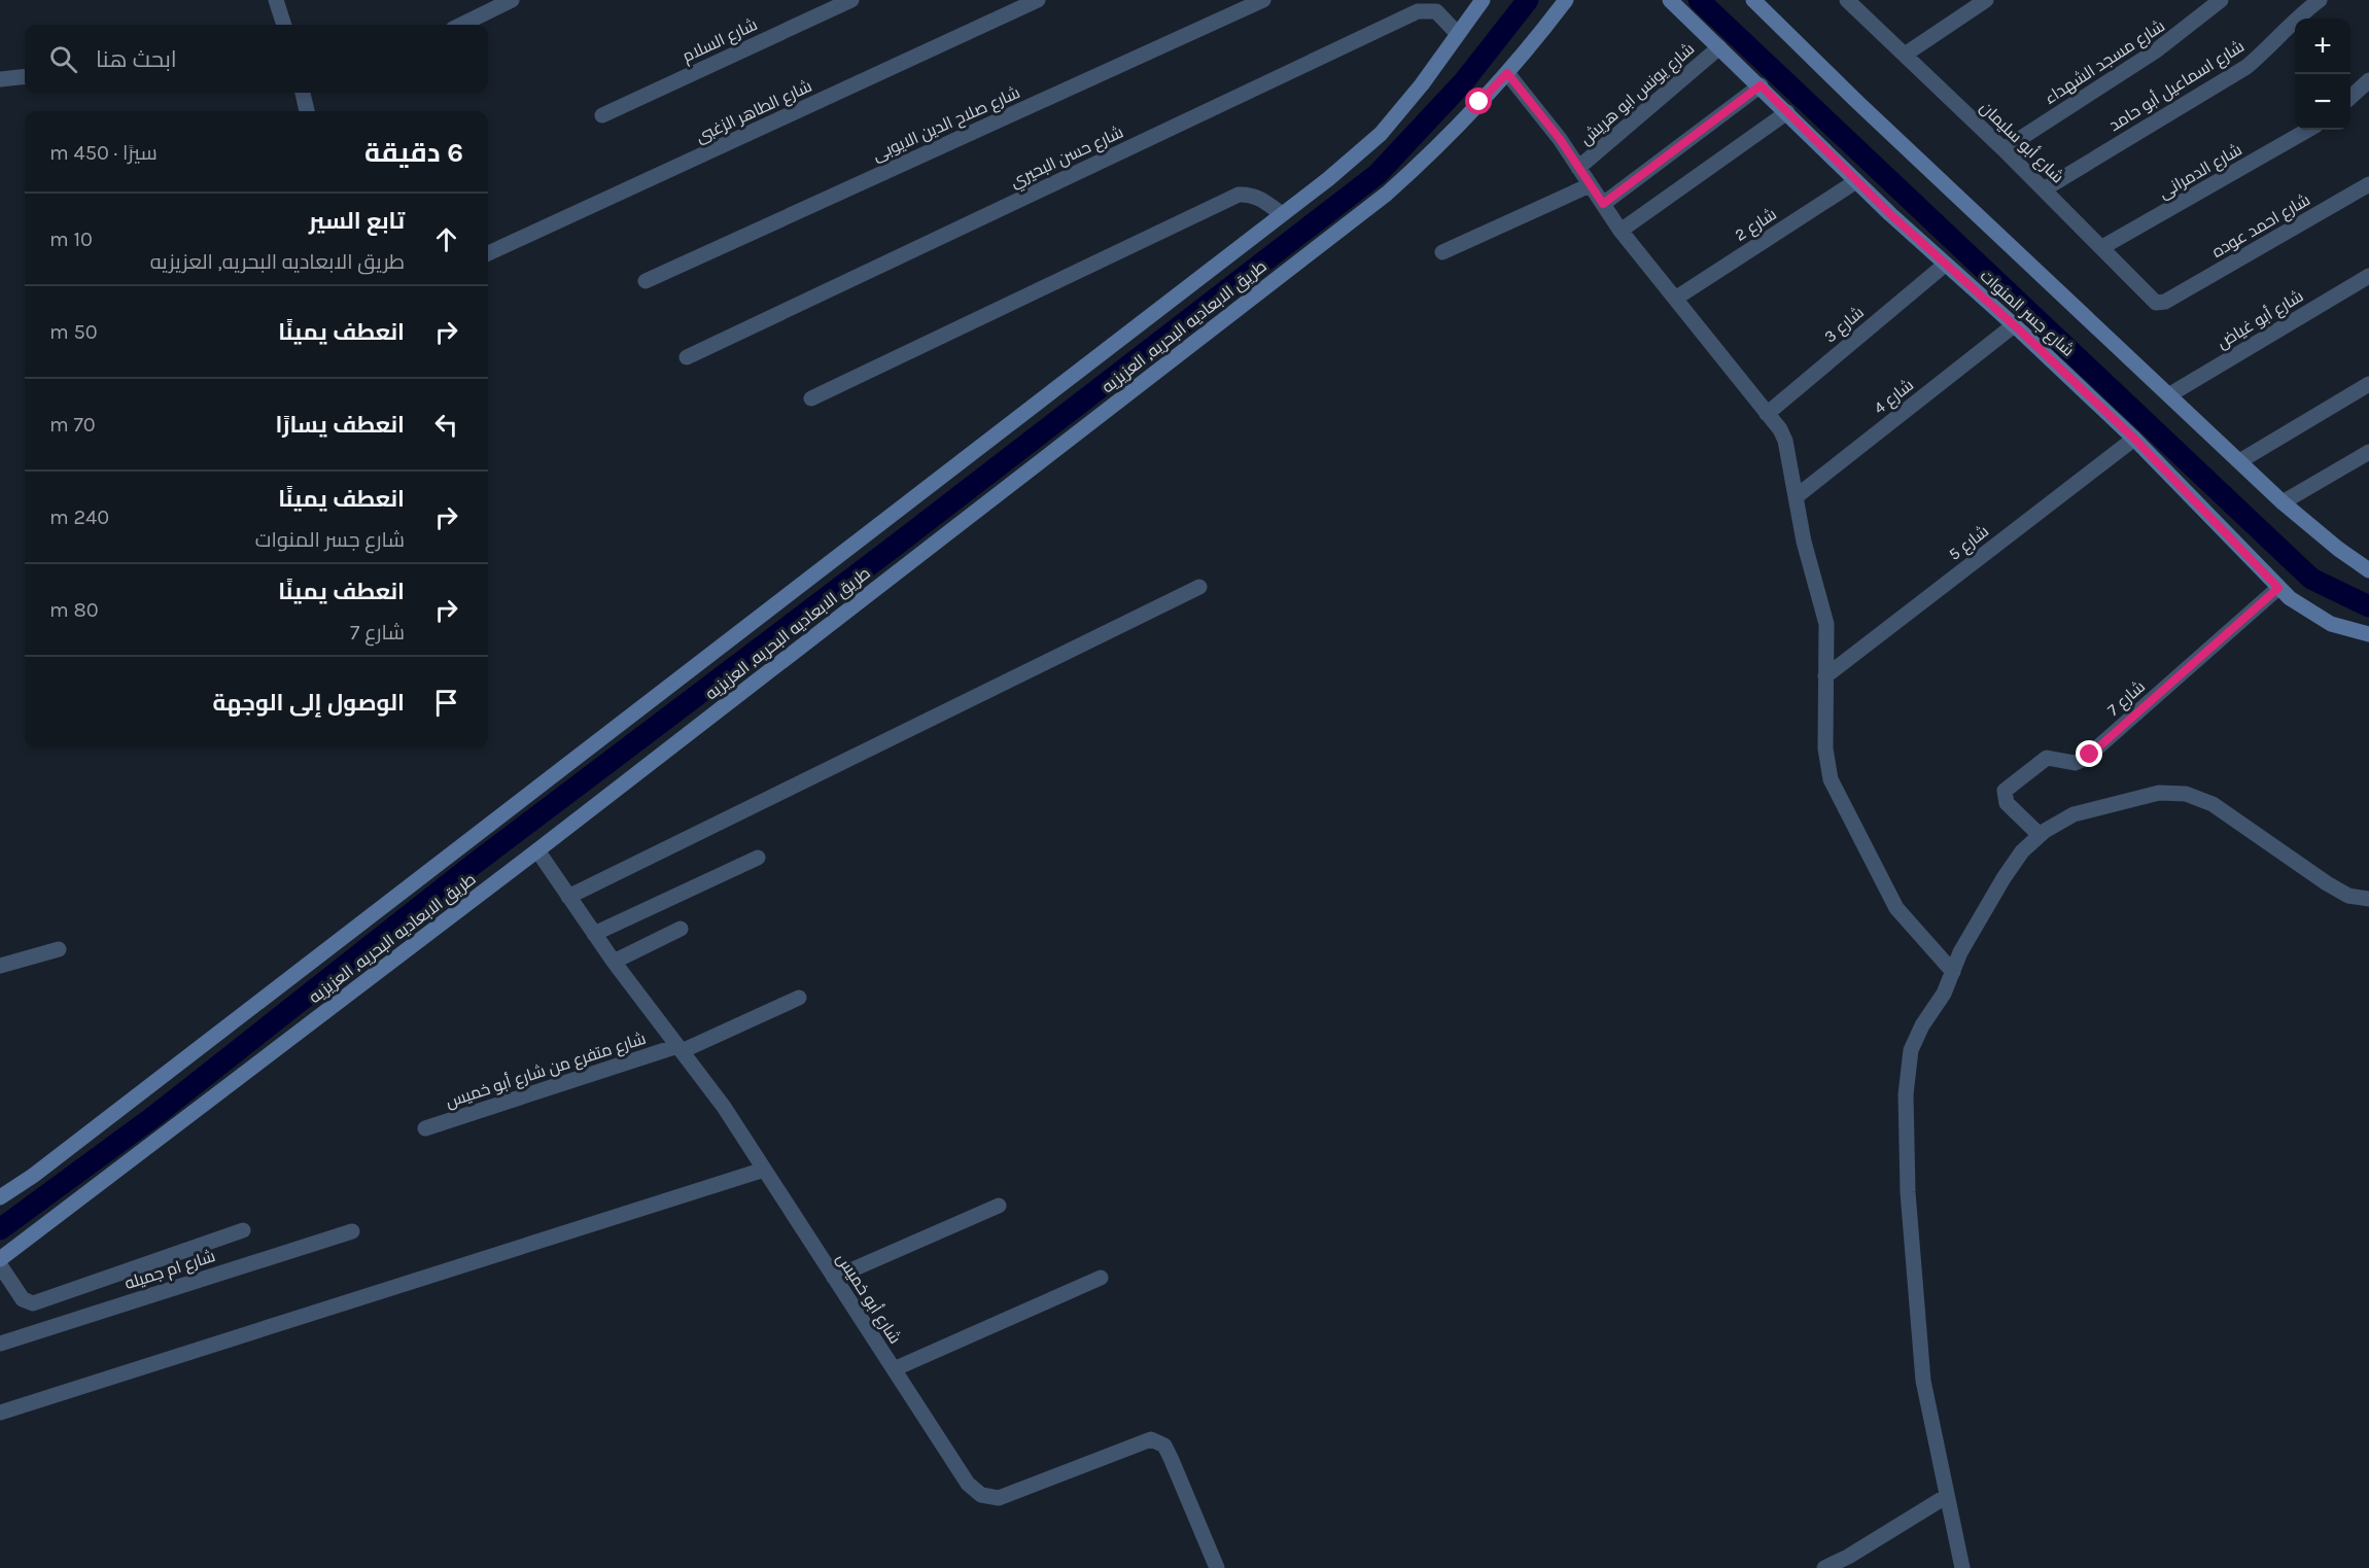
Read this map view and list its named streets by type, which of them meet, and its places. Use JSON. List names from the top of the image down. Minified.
{"streets":{"street":["شارع السلام","شارع مسجد الشهداء","شارع اسماعيل أبو حامد","شارع يونس ابو هريش","شارع الطاهر الزغبى","شارع صلاح الدين الايوبى","شارع أبو سليمان","شارع حسن البحيري","شارع الدمرانى","شارع 2","شارع احمد عوده","شارع جسر المنوات","شارع أبو غياض","شارع 3","طريق الابعاديه البحريه, العزيزيه","شارع 4","شارع 5","شارع 7","شارع متفرع من شارع أبو خميس","شارع ام جميله","شارع أبو خميس"]},"crossings":[["شارع مسجد الشهداء","شارع أبو سليمان"],["شارع اسماعيل أبو حامد","شارع أبو سليمان"],["شارع يونس ابو هريش","شارع جسر المنوات"],["شارع أبو سليمان","شارع الدمرانى"],["شارع أبو سليمان","شارع احمد عوده"],["شارع حسن البحيري","طريق الابعاديه البحريه, العزيزيه"],["شارع 2","شارع جسر المنوات"],["شارع جسر المنوات","شارع 3"],["شارع جسر المنوات","شارع 4"],["شارع جسر المنوات","شارع 5"],["شارع جسر المنوات","شارع 7"],["طريق الابعاديه البحريه, العزيزيه","شارع أبو خميس"],["شارع متفرع من شارع أبو خميس","شارع أبو خميس"]],"page":{"map_buttons":["+","−"],"search":"ابحث هنا","heading":["6 دقيقة","سيرًا · 450 m"],"list":[["تابع السير","طريق الابعاديه البحريه, العزيزيه","10 m"],["انعطف يمينًا","50 m"],["انعطف يسارًا","70 m"],["انعطف يمينًا","شارع جسر المنوات","240 m"],["انعطف يمينًا","شارع 7","80 m"],"الوصول إلى الوجهة"]}}
